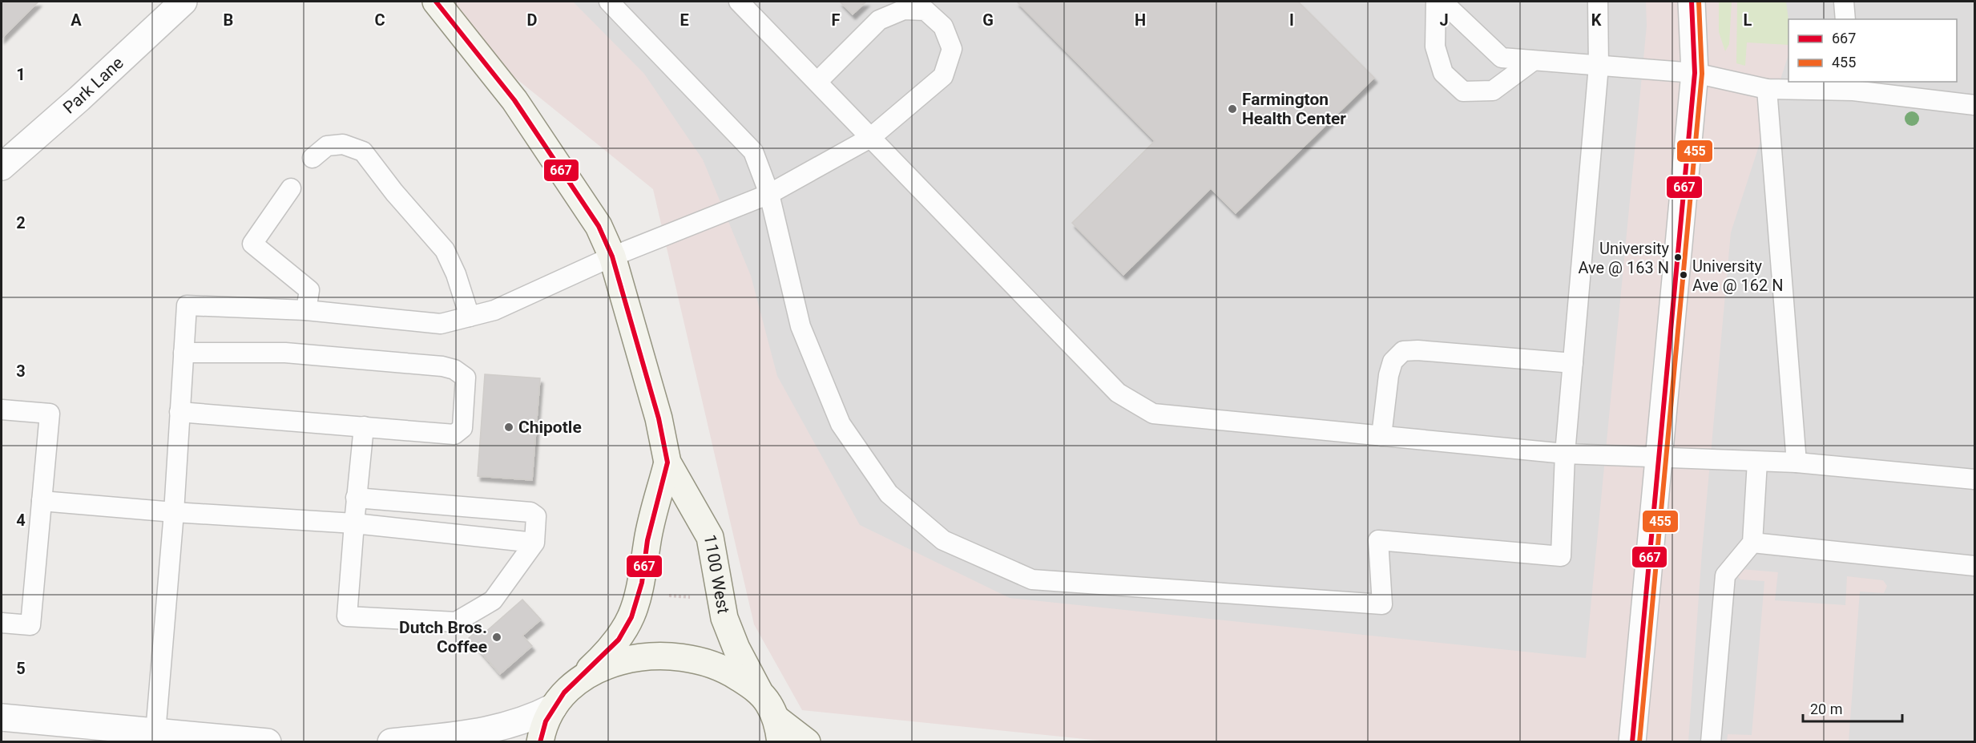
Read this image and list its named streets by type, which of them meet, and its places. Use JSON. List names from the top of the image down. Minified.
{"streets":{"main road":["1100 West"],"street":["Park Lane"]},"places":["Farmington Health Center","University Ave @ 163 N","University Ave @ 162 N","Chipotle","Dutch Bros. Coffee"],"lines":["transit line 667","transit line 455"],"legend":["667","455"],"scale_bar":"20 m","grid":{"columns":["A","B","C","D","E","F","G","H","I","J","K","L"],"rows":["1","2","3","4","5"]}}
